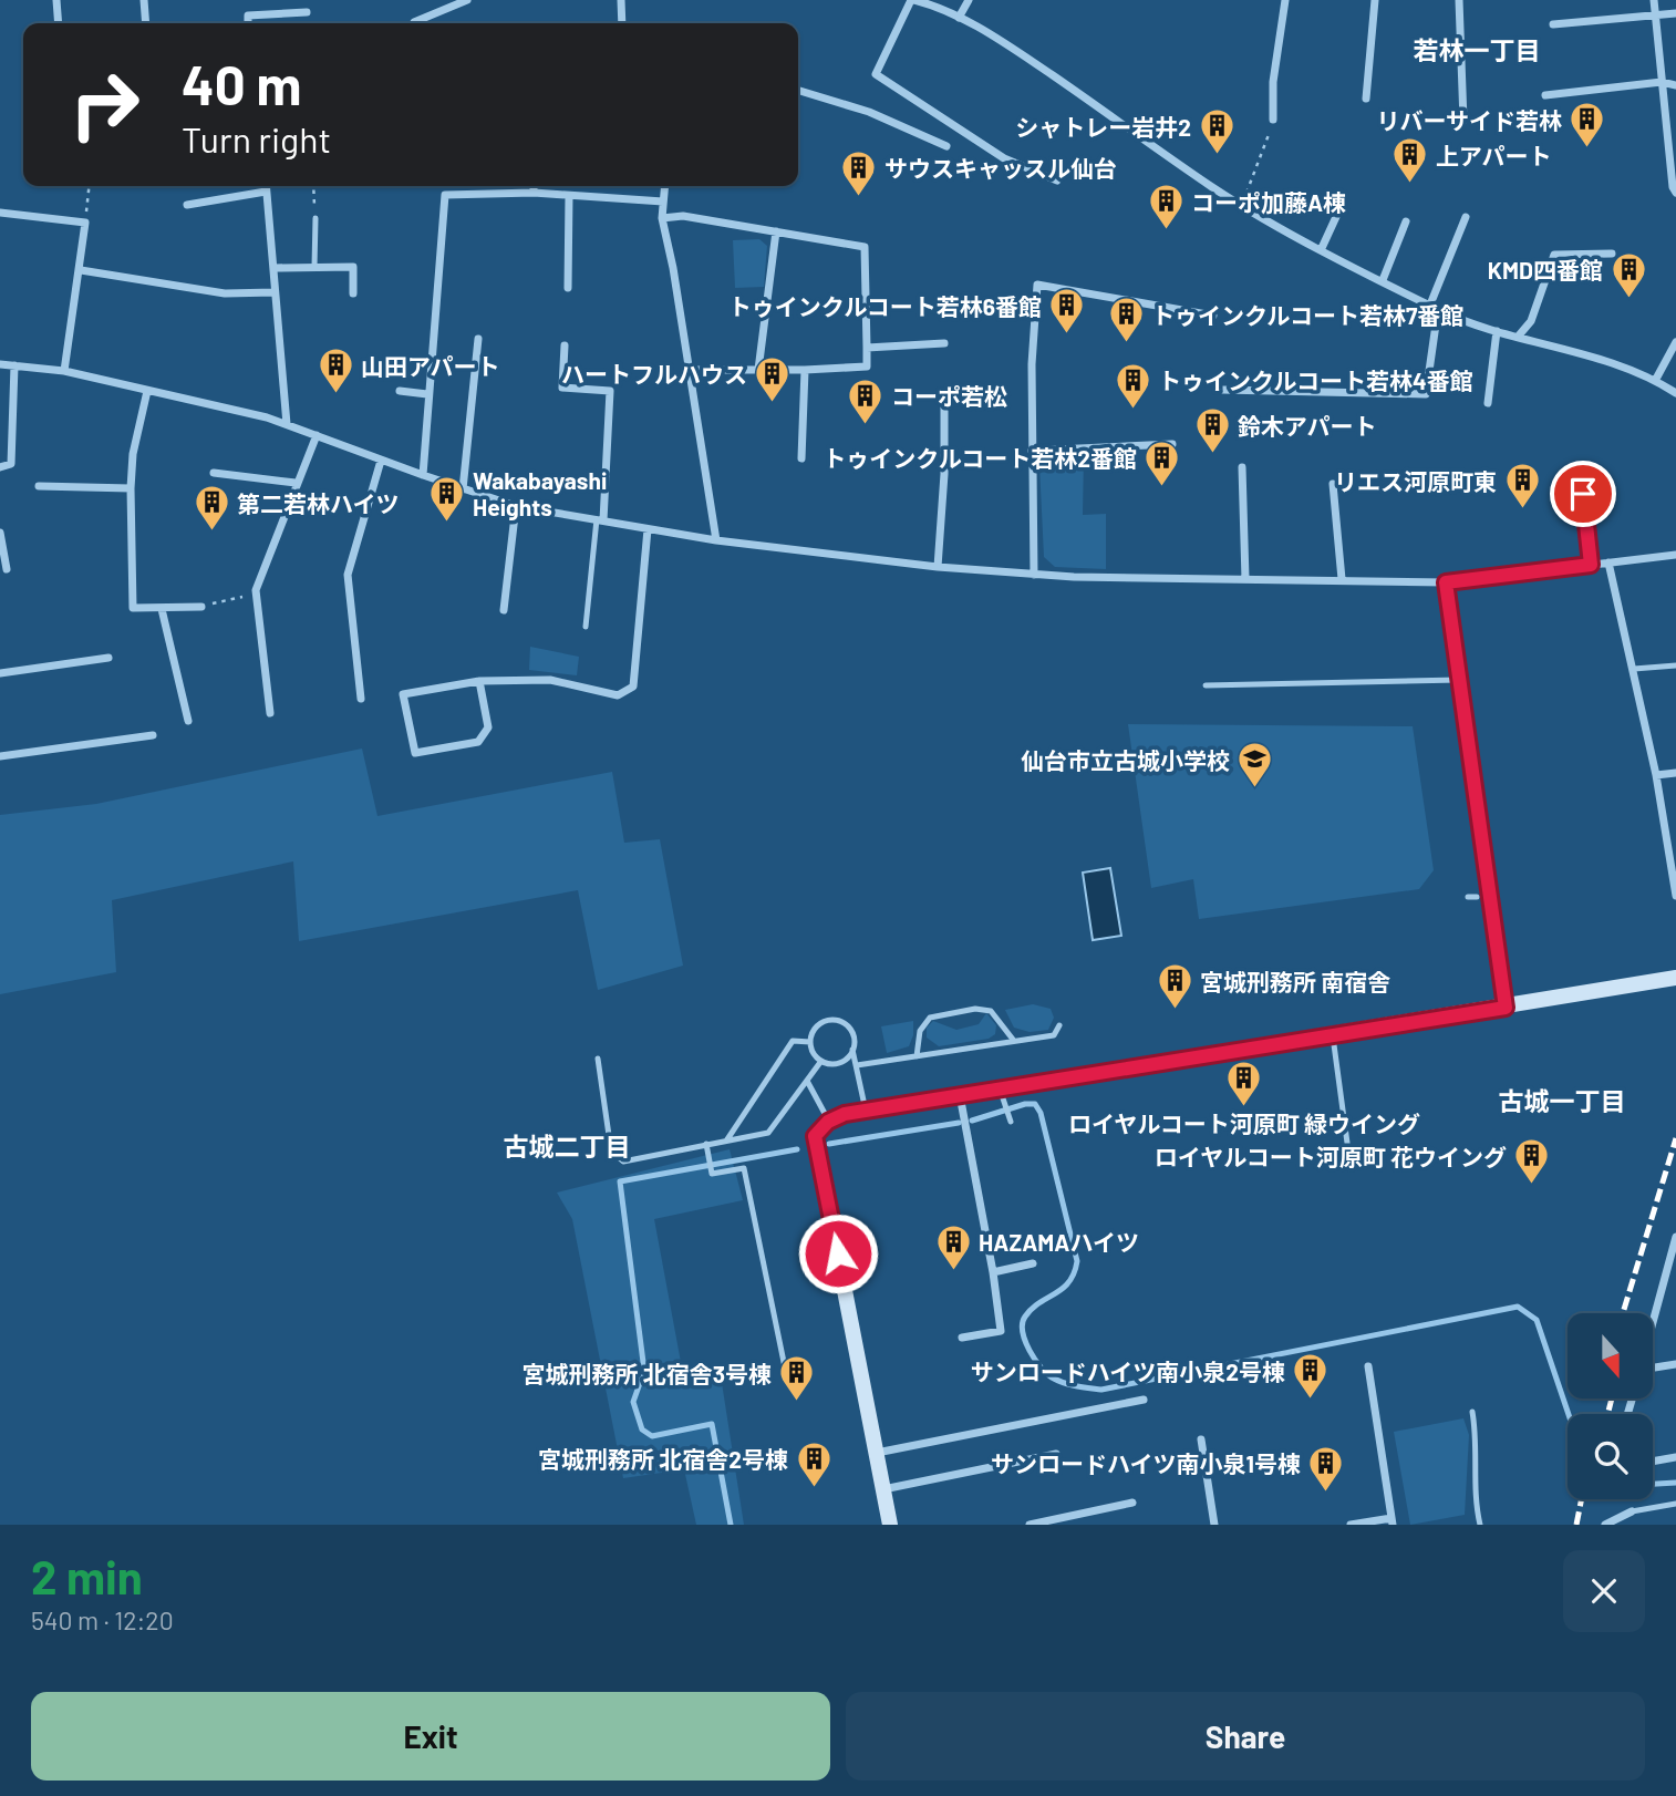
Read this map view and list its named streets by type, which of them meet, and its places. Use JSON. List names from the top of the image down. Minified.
{"districts":["若林一丁目","古城一丁目","古城二丁目"],"places":{"building":["リバーサイド若林","シャトレー岩井2","上アパート","サウスキャッスル仙台","コーポ加藤A棟","KMD四番館","トゥインクルコート若林6番館","トゥインクルコート若林7番館","山田アパート","ハートフルハウス","トゥインクルコート若林4番館","コーポ若松","鈴木アパート","トゥインクルコート若林2番館","リエス河原町東","Wakabayashi Heights","第二若林ハイツ","宮城刑務所 南宿舎","ロイヤルコート河原町 緑ウイング","ロイヤルコート河原町 花ウイング","HAZAMAハイツ","サンロードハイツ南小泉2号棟","宮城刑務所 北宿舎3号棟","宮城刑務所 北宿舎2号棟","サンロードハイツ南小泉1号棟"],"school or university":["仙台市立古城小学校"]},"north":"bottom","page":{"turn":["40 m","Turn right"],"heading":["2 min","540 m · 12:20"],"buttons":["Exit","Share"]}}
